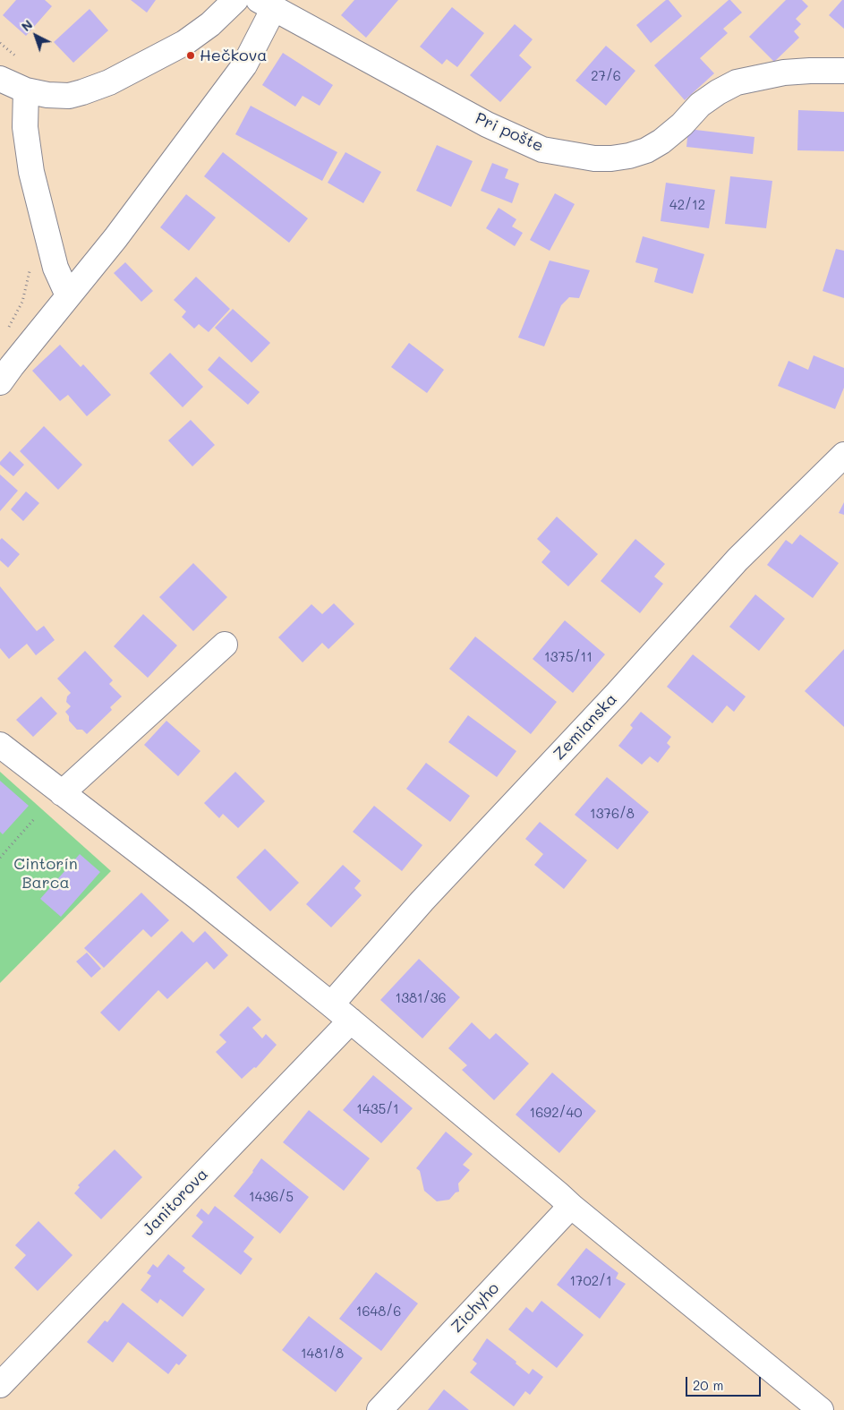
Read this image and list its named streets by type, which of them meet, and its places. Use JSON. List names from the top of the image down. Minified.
{"streets":{"street":["Pri pošte","Zemianska","Janitorova","Zichyho"]},"parks":["Cintorín Barca"],"places":["Hečkova"],"house_numbers":["27/6","42/12","1375/11","1376/8","1381/36","1435/1","1692/40","1436/5","1702/1","1648/6","1481/8"],"scale_bar":"20 m","north":"top left"}
